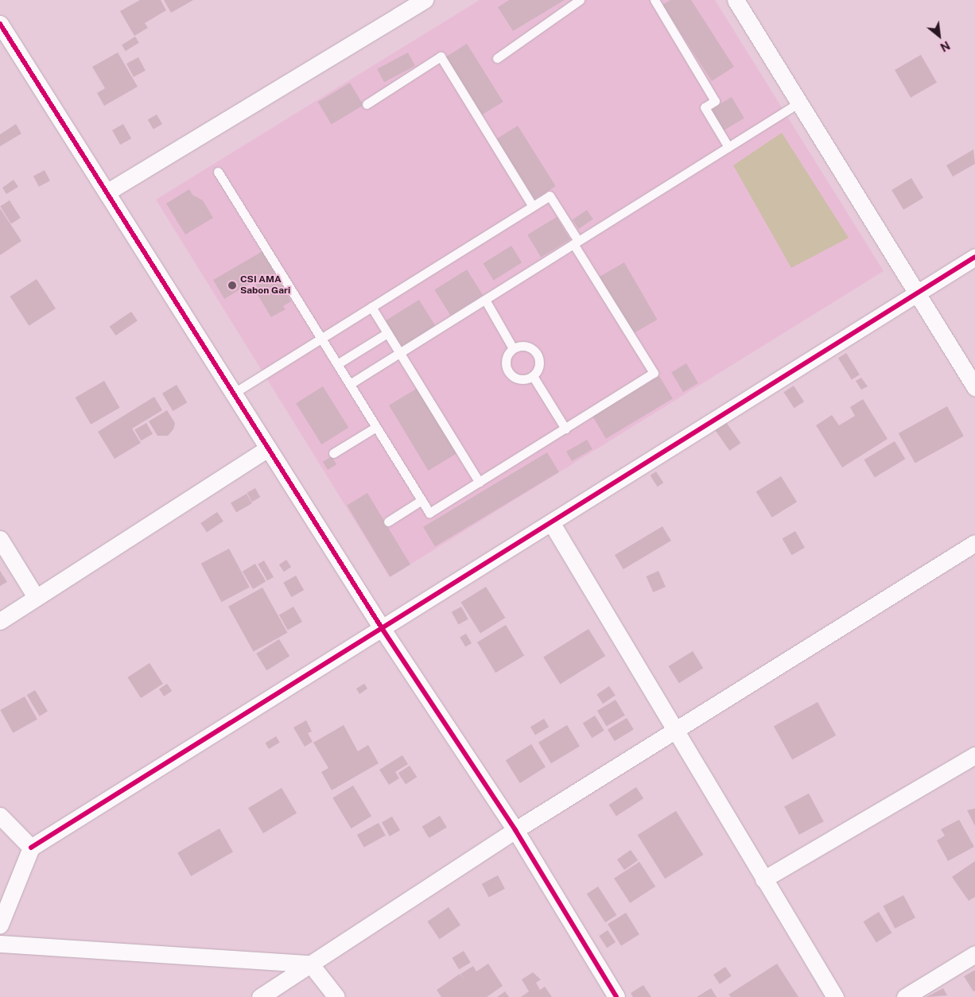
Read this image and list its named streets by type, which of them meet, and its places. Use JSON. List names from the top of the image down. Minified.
{"places":["CSI AMA Sabon Gari"],"north":"bottom right"}
